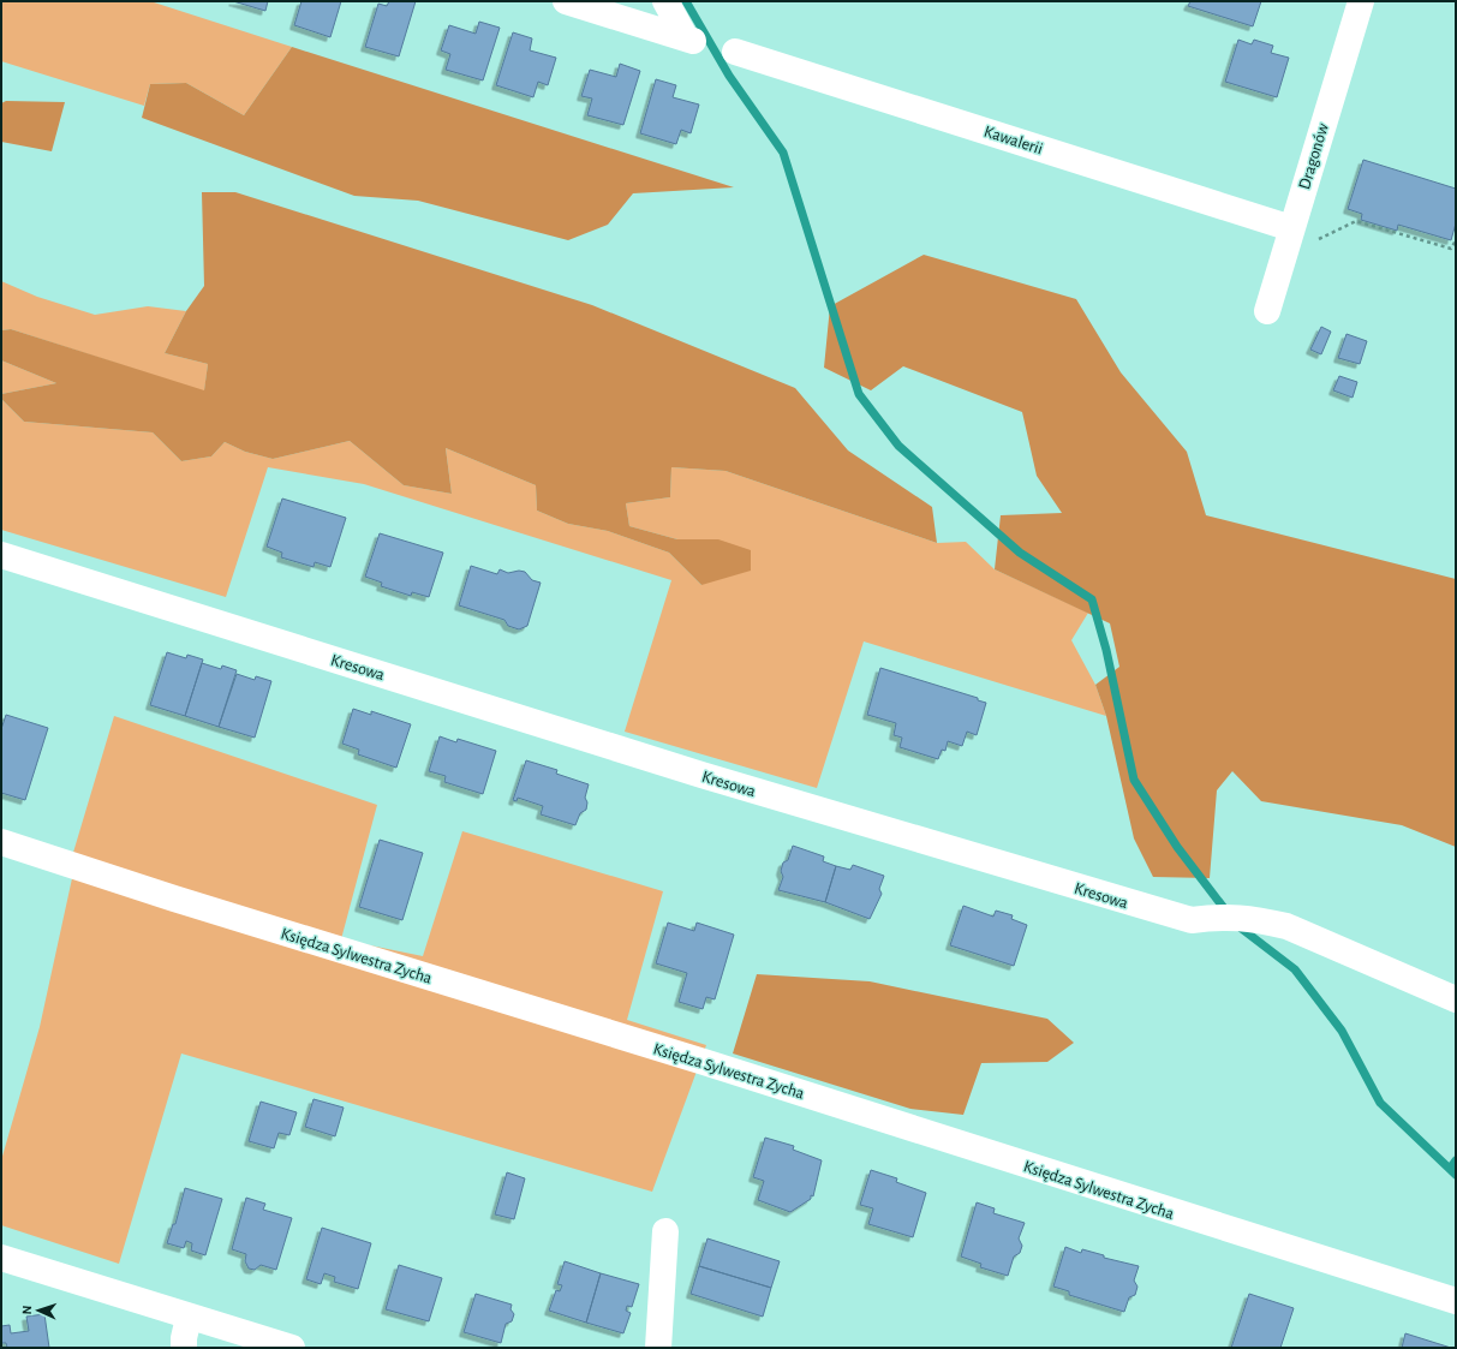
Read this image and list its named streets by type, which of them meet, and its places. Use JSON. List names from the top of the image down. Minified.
{"streets":{"street":["Kawalerii","Dragonów","Kresowa","Księdza Sylwestra Zycha"]},"crossings":[["Kawalerii","Dragonów"]],"north":"left"}
